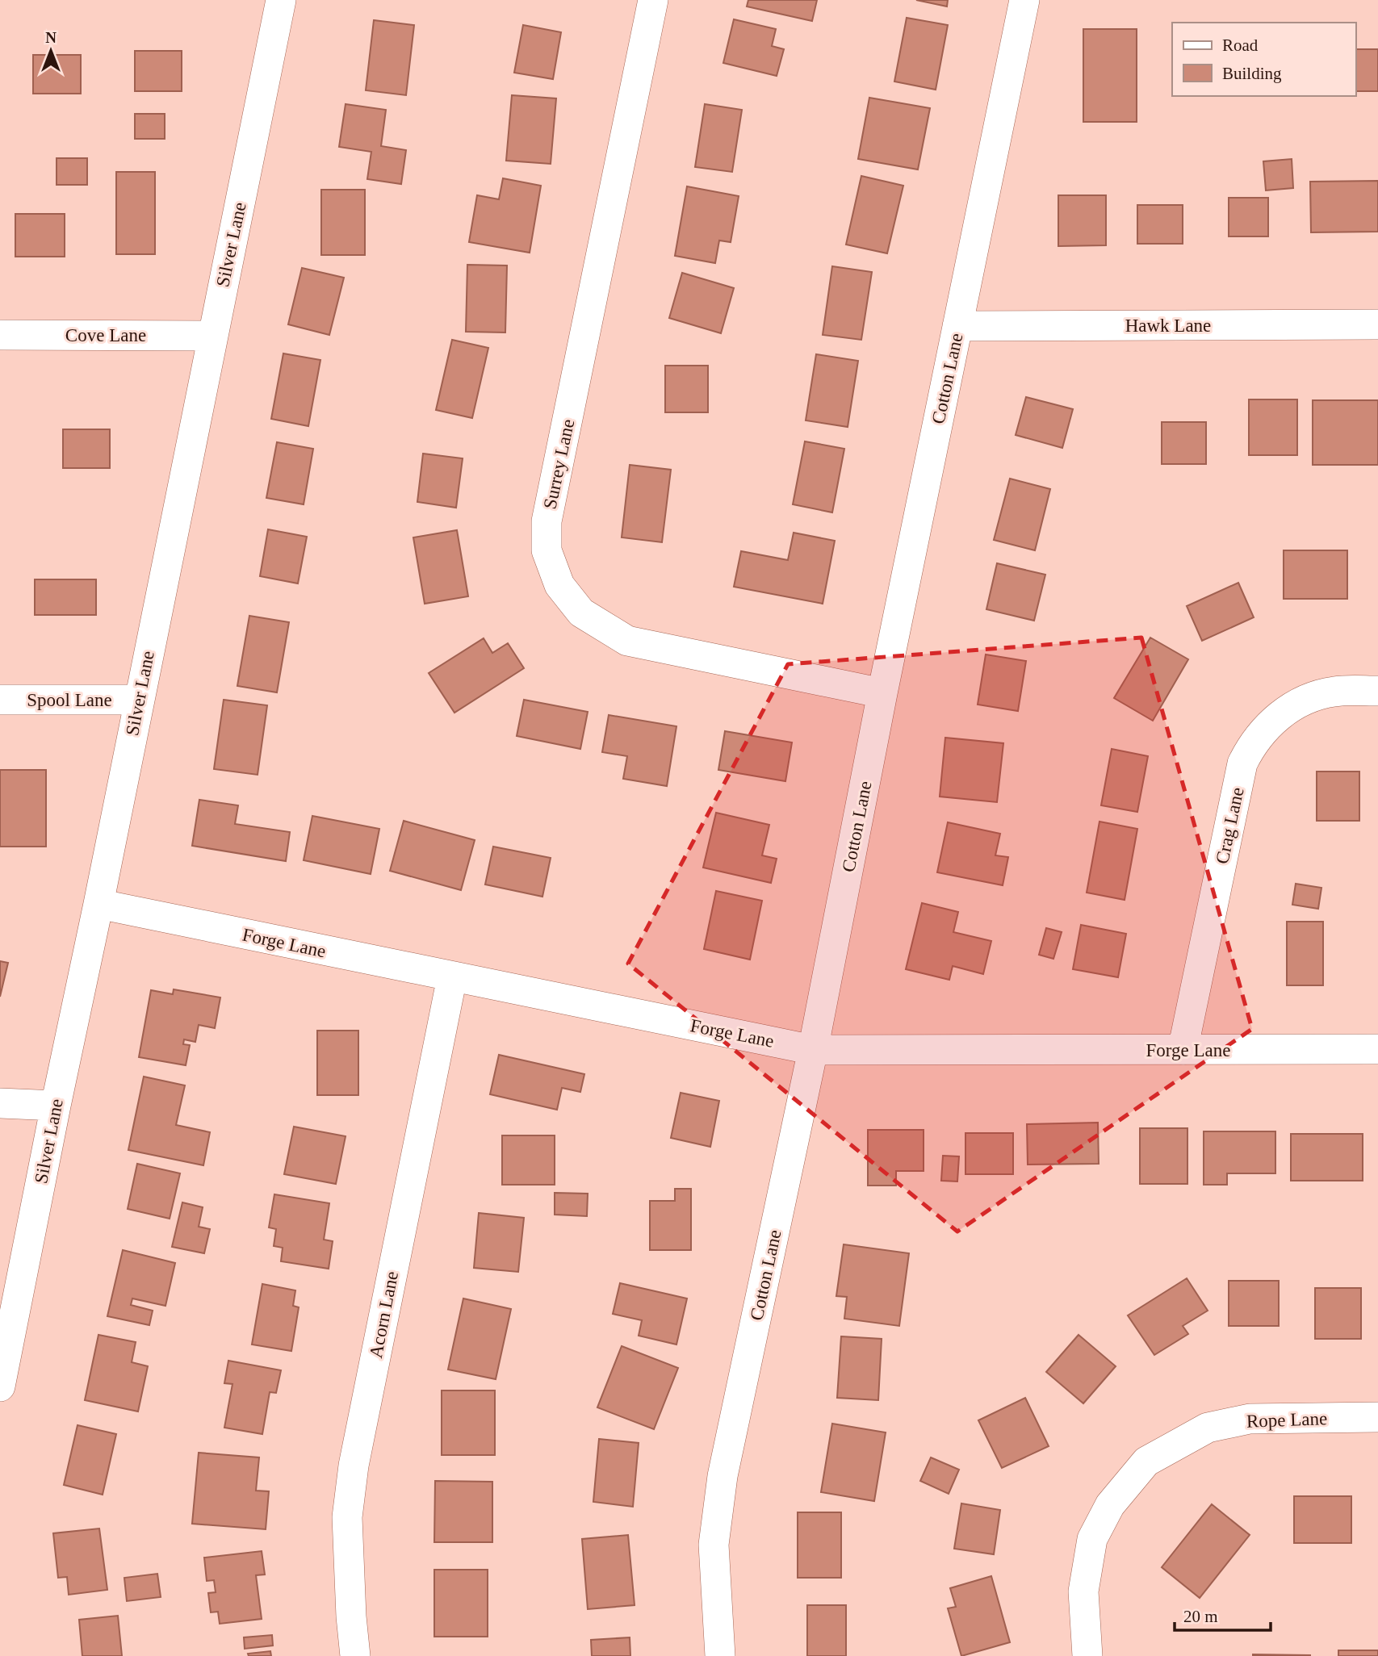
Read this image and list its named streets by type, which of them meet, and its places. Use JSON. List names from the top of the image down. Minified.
{"streets":{"street":["Silver Lane","Hawk Lane","Cove Lane","Cotton Lane","Surrey Lane","Spool Lane","Crag Lane","Forge Lane","Acorn Lane","Rope Lane"]},"crossings":[["Silver Lane","Cove Lane"],["Silver Lane","Spool Lane"],["Silver Lane","Forge Lane"],["Hawk Lane","Cotton Lane"],["Cotton Lane","Surrey Lane"],["Cotton Lane","Forge Lane"],["Crag Lane","Forge Lane"],["Forge Lane","Acorn Lane"]],"legend":["Road","Building"],"scale_bar":"20 m","north":"top"}
